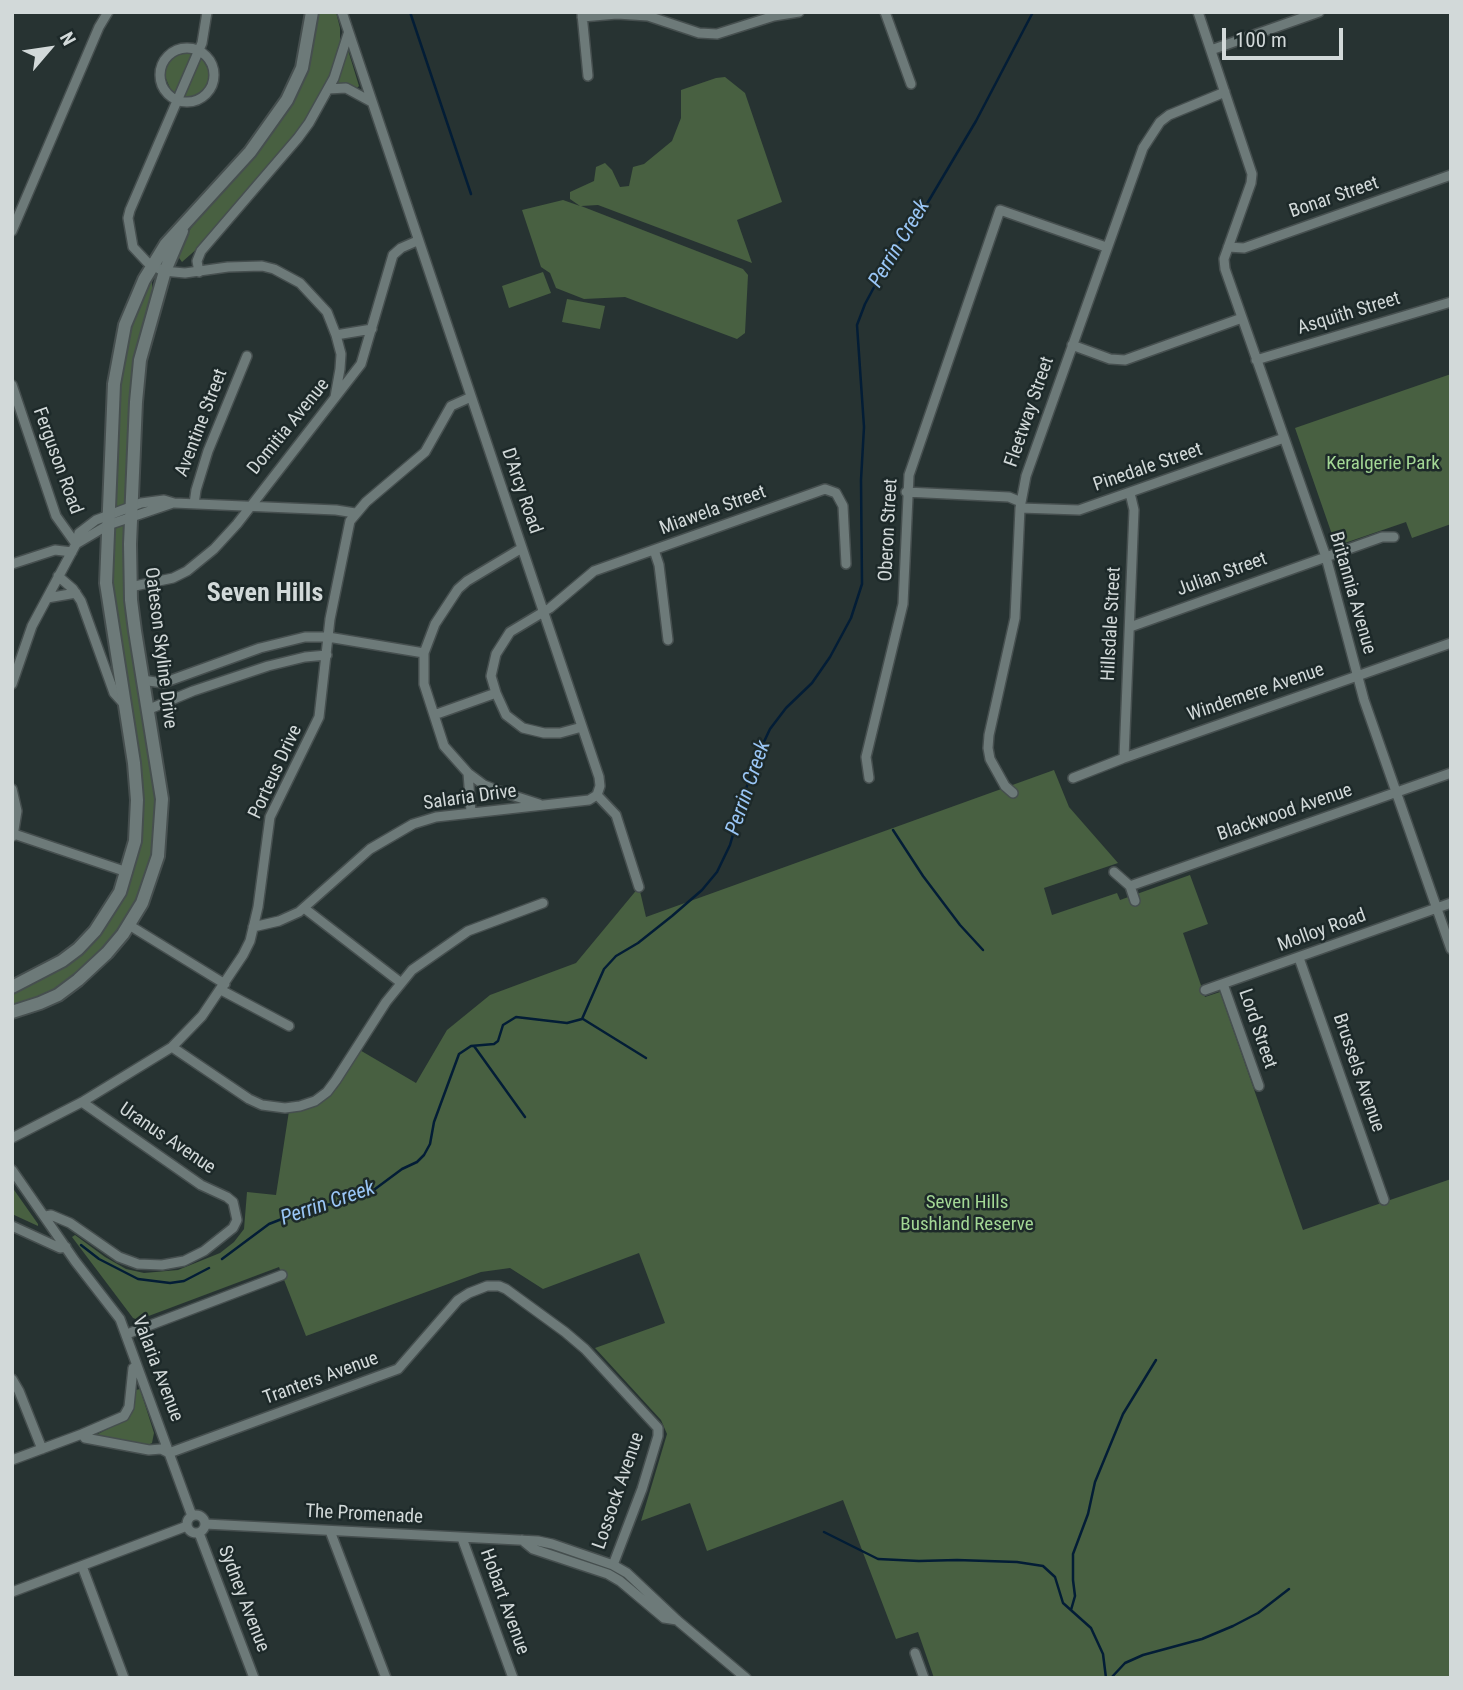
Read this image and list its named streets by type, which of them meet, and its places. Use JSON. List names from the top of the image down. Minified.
{"streets":{"main road":["Oateson Skyline Drive"],"street":["Bonar Street","Asquith Street","Fleetway Street","Aventine Street","Domitia Avenue","Ferguson Road","Pinedale Street","D'Arcy Road","Miawela Street","Oberon Street","Julian Street","Britannia Avenue","Hillsdale Street","Windemere Avenue","Porteus Drive","Salaria Drive","Blackwood Avenue","Molloy Road","Lord Street","Brussels Avenue","Uranus Avenue","Valaria Avenue","Tranters Avenue","Lossock Avenue","The Promenade","Sydney Avenue","Hobart Avenue"]},"crossings":[["Bonar Street","Britannia Avenue"],["Asquith Street","Britannia Avenue"],["Fleetway Street","Pinedale Street"],["Fleetway Street","Oberon Street"],["Aventine Street","Ferguson Road"],["Domitia Avenue","Ferguson Road"],["Domitia Avenue","D'Arcy Road"],["Domitia Avenue","Oateson Skyline Drive"],["Ferguson Road","Oateson Skyline Drive"],["Ferguson Road","Porteus Drive"],["Pinedale Street","Oberon Street"],["Pinedale Street","Britannia Avenue"],["Pinedale Street","Hillsdale Street"],["D'Arcy Road","Miawela Street"],["D'Arcy Road","Salaria Drive"],["Julian Street","Britannia Avenue"],["Julian Street","Hillsdale Street"],["Britannia Avenue","Windemere Avenue"],["Britannia Avenue","Blackwood Avenue"],["Britannia Avenue","Molloy Road"],["Hillsdale Street","Windemere Avenue"],["Porteus Drive","Salaria Drive"],["Porteus Drive","Uranus Avenue"],["Molloy Road","Lord Street"],["Molloy Road","Brussels Avenue"],["Uranus Avenue","Valaria Avenue"],["Valaria Avenue","Tranters Avenue"],["Tranters Avenue","Lossock Avenue"],["Lossock Avenue","The Promenade"],["The Promenade","Sydney Avenue"],["The Promenade","Hobart Avenue"]],"districts":["Seven Hills"],"water":["Perrin Creek"],"parks":["Keralgerie Park","Seven Hills Bushland Reserve"],"scale_bar":"100 m","north":"top right"}
